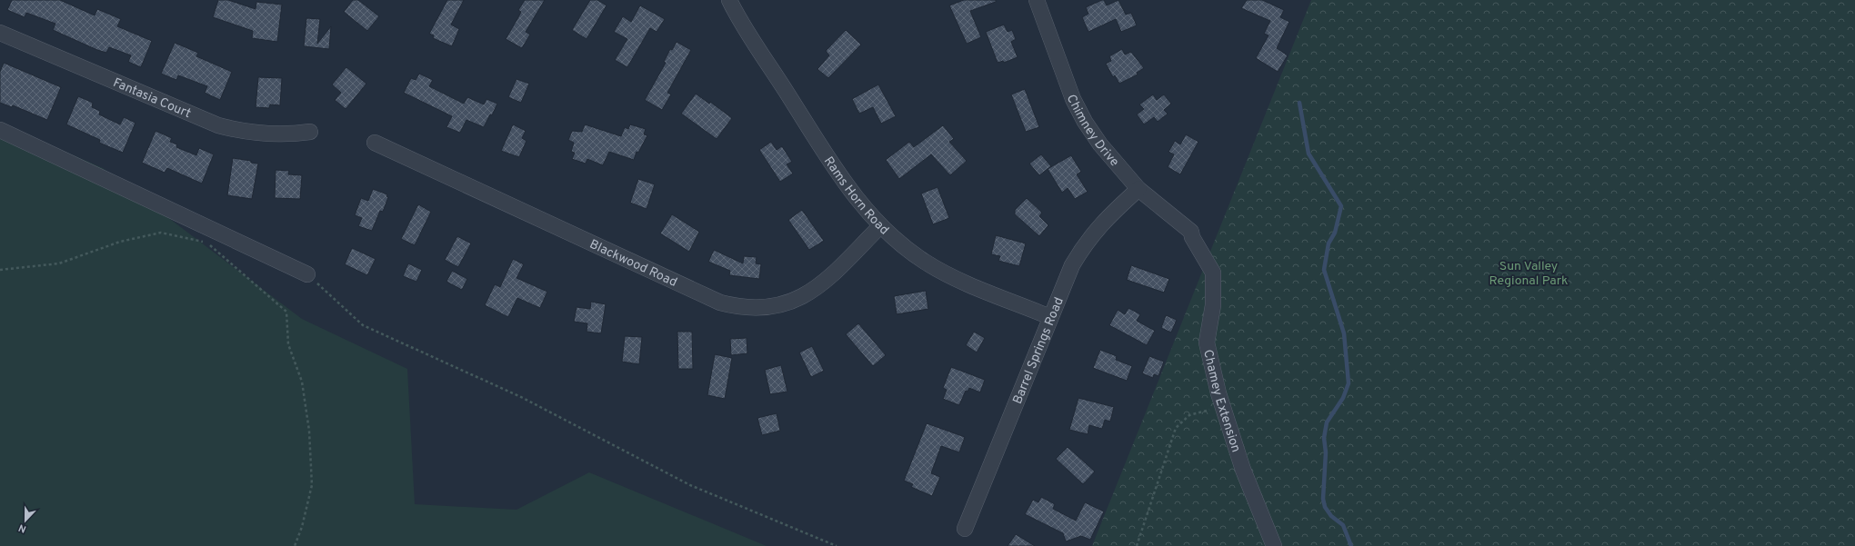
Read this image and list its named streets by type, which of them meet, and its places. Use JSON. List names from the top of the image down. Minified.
{"streets":{"street":["Fantasia Court","Chimney Drive","Rams Horn Road","Blackwood Road","Barrel Springs Road","Chamey Extension"]},"crossings":[["Chimney Drive","Barrel Springs Road"],["Chimney Drive","Chamey Extension"],["Rams Horn Road","Blackwood Road"],["Rams Horn Road","Barrel Springs Road"]],"parks":["Sun Valley Regional Park"],"north":"bottom"}
